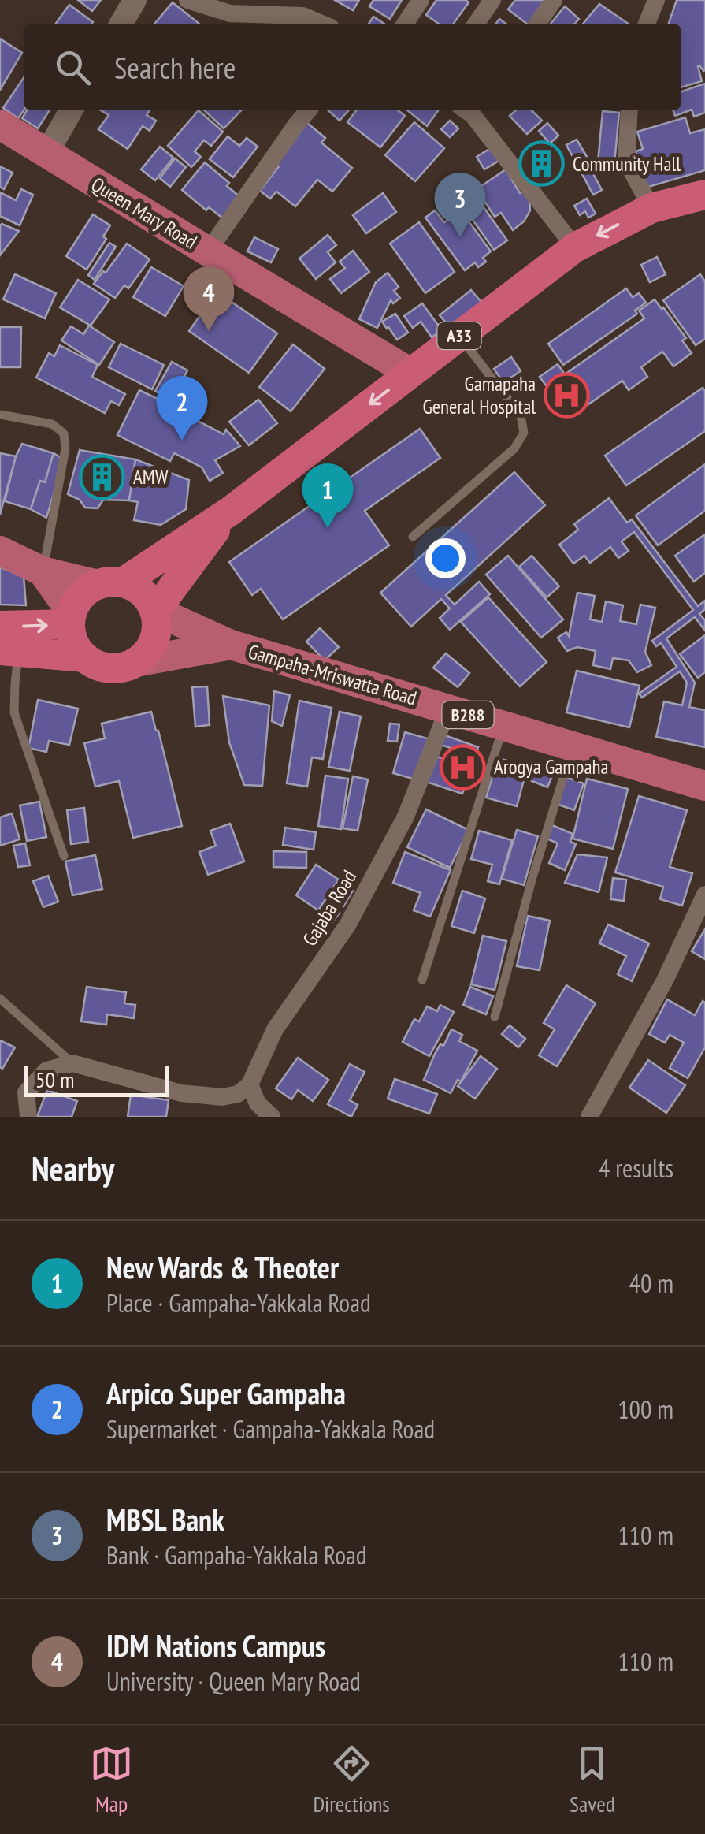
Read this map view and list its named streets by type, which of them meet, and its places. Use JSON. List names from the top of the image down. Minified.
{"streets":{"highway":["A33"],"main road":["Queen Mary Road","Gampaha-Mriswatta Road","B288"],"street":["Gajaba Road"]},"crossings":[["Queen Mary Road","A33"],["A33","Gampaha-Mriswatta Road"],["Gampaha-Mriswatta Road","Gajaba Road"]],"places":{"building":["Community Hall","AMW"],"hospital":["Gamapaha General Hospital","Arogya Gampaha"]},"scale_bar":"50 m","page":{"search":"Search here","pins":["3","4","2","1"],"scale":"50 m","heading":["Nearby","4 results"],"list":[{"mark":"1","name":"New Wards & Theoter","note":"Place · Gampaha-Yakkala Road","value":"40 m"},{"mark":"2","name":"Arpico Super Gampaha","note":"Supermarket · Gampaha-Yakkala Road","value":"100 m"},{"mark":"3","name":"MBSL Bank","note":"Bank · Gampaha-Yakkala Road","value":"110 m"},{"mark":"4","name":"IDM Nations Campus","note":"University · Queen Mary Road","value":"110 m"}],"nav":["Map","Directions","Saved"]}}
